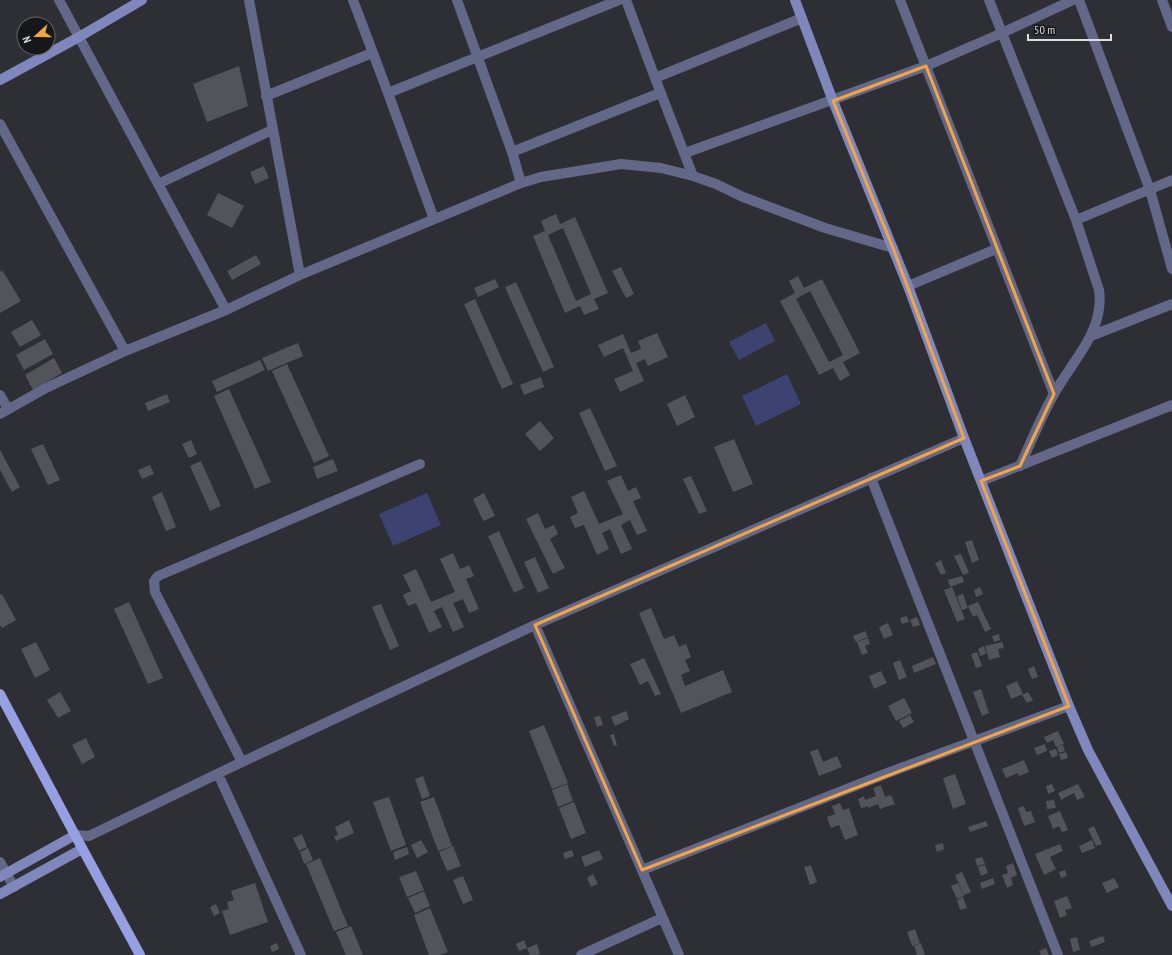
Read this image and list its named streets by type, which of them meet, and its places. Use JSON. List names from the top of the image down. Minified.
{"scale_bar":"50 m","north":"left"}
